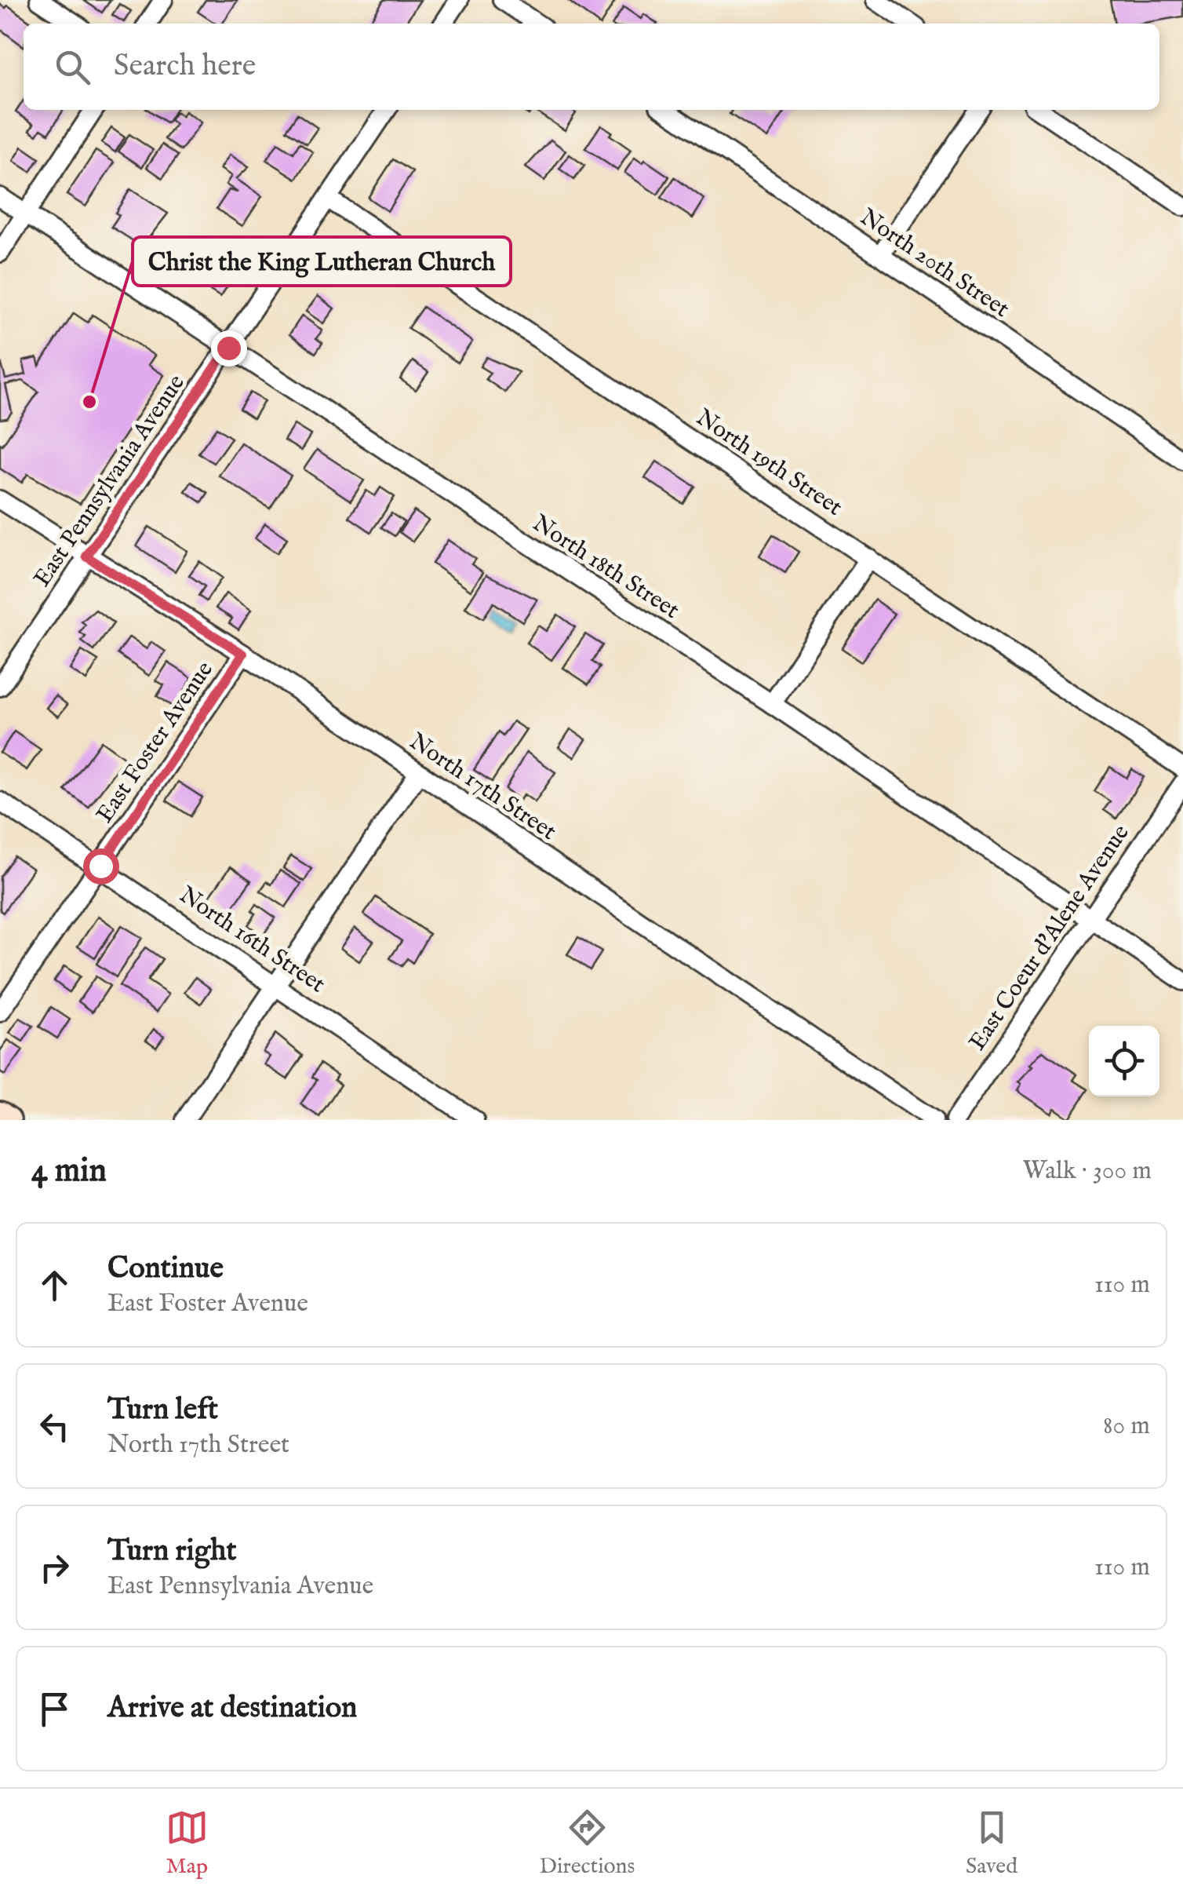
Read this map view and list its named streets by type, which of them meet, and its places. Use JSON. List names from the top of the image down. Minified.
{"streets":{"street":["North 20th Street","North 19th Street","East Pennsylvania Avenue","North 18th Street","East Foster Avenue","North 17th Street","East Coeur d'Alene Avenue","North 16th Street"]},"crossings":[["North 19th Street","East Pennsylvania Avenue"],["East Pennsylvania Avenue","North 18th Street"],["East Pennsylvania Avenue","North 17th Street"],["North 18th Street","East Coeur d'Alene Avenue"],["East Foster Avenue","North 17th Street"],["East Foster Avenue","North 16th Street"]],"places":["Christ the King Lutheran Church"],"page":{"search":"Search here","heading":["4 min","Walk · 300 m"],"list":[["Continue","East Foster Avenue","110 m"],["Turn left","North 17th Street","80 m"],["Turn right","East Pennsylvania Avenue","110 m"],"Arrive at destination"],"nav":["Map","Directions","Saved"]}}
